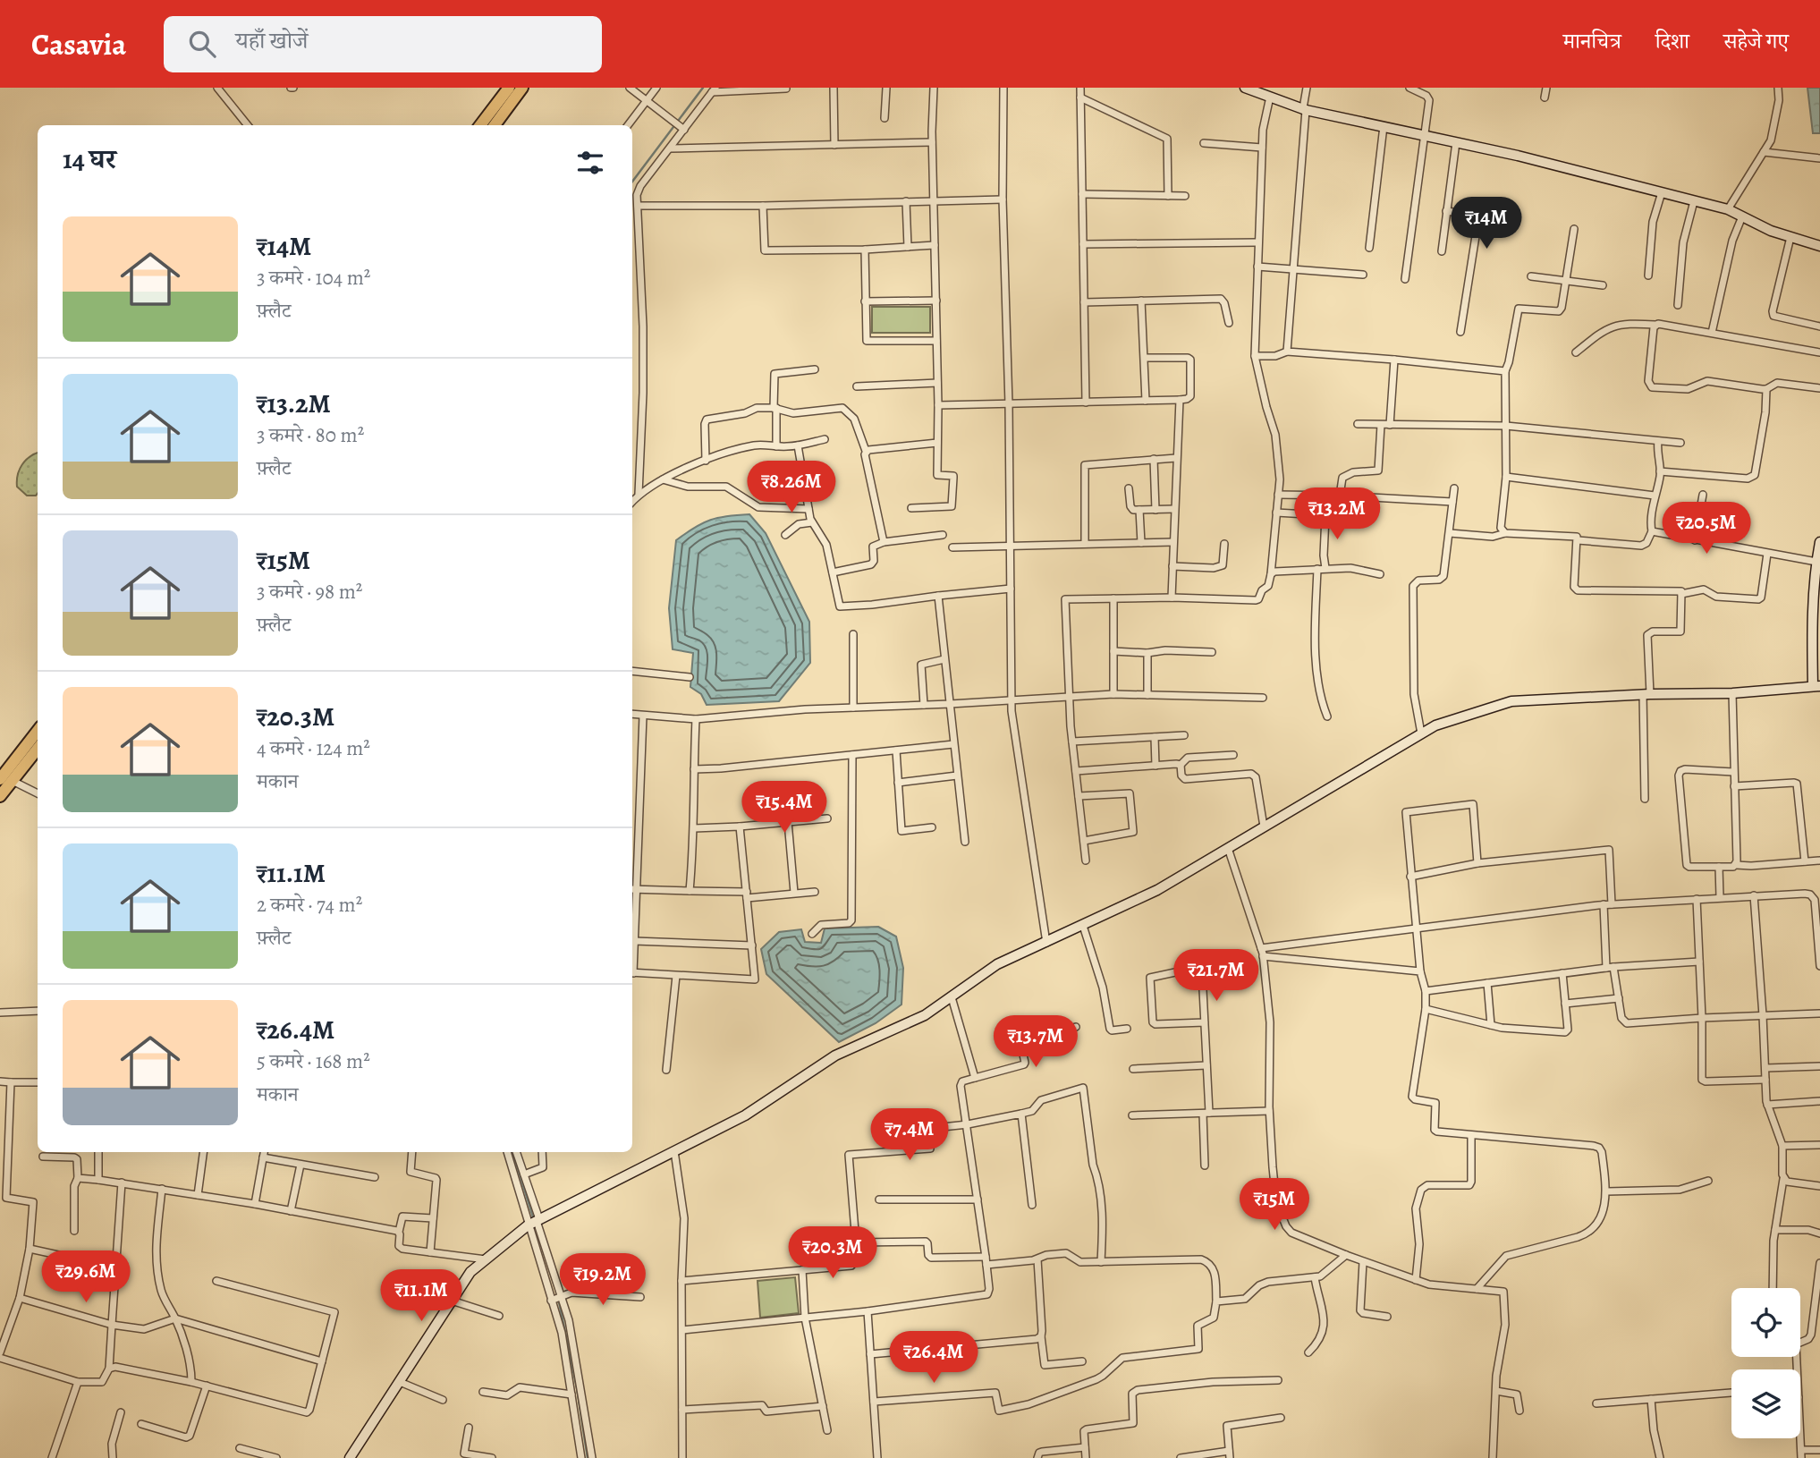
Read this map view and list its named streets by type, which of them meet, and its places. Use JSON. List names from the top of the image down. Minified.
{"page":{"header":"Casavia","search":"यहाँ खोजें","nav":["मानचित्र","दिशा","सहेजे गए"],"heading":"14 घर","price":["₹14M","₹8.26M","₹13.2M","₹20.5M","₹15.4M","₹21.7M","₹13.7M","₹7.4M","₹15M","₹20.3M","₹29.6M","₹19.2M","₹11.1M","₹26.4M"],"list":[{"name":"₹14M","note":"3 कमरे · 104 m² · फ़्लैट"},{"name":"₹13.2M","note":"3 कमरे · 80 m² · फ़्लैट"},{"name":"₹15M","note":"3 कमरे · 98 m² · फ़्लैट"},{"name":"₹20.3M","note":"4 कमरे · 124 m² · मकान"},{"name":"₹11.1M","note":"2 कमरे · 74 m² · फ़्लैट"},{"name":"₹26.4M","note":"5 कमरे · 168 m² · मकान"}]}}
